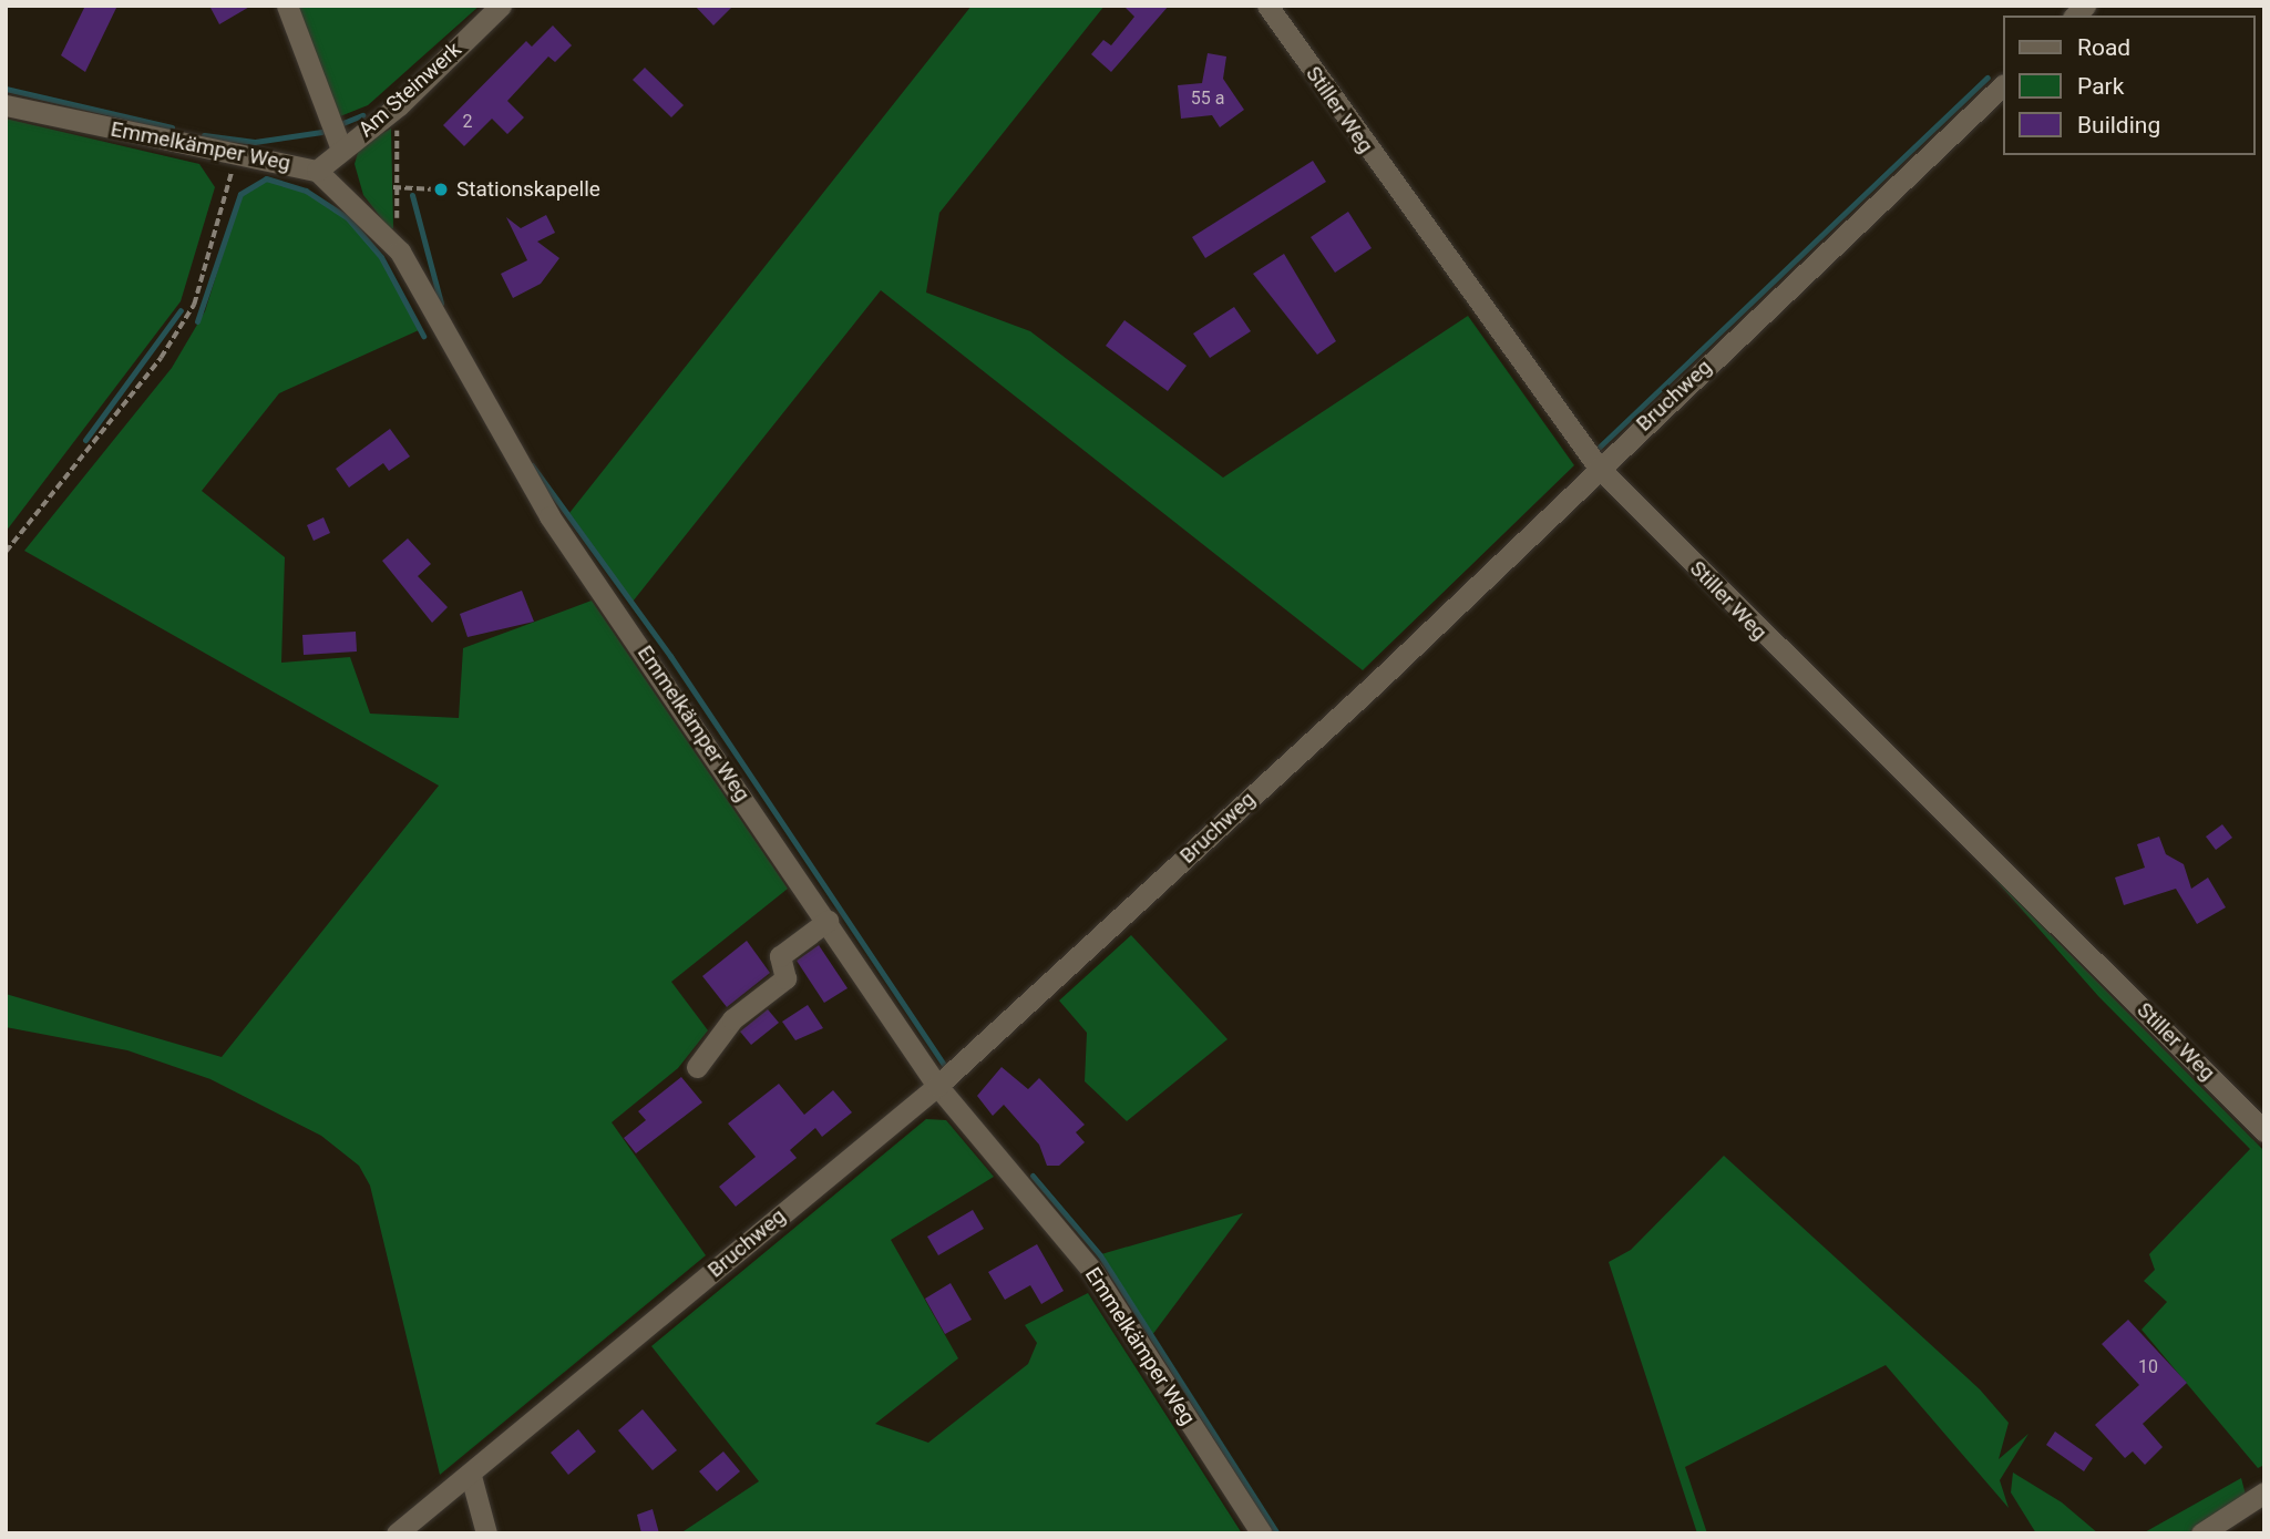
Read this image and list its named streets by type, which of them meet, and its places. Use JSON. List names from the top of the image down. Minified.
{"streets":{"street":["Am Steinwerk","Stiller Weg","Emmelkämper Weg","Bruchweg"]},"crossings":[["Am Steinwerk","Emmelkämper Weg"],["Stiller Weg","Bruchweg"],["Emmelkämper Weg","Bruchweg"]],"places":["Stationskapelle"],"house_numbers":["55 a","2","10"],"legend":["Road","Park","Building"]}
